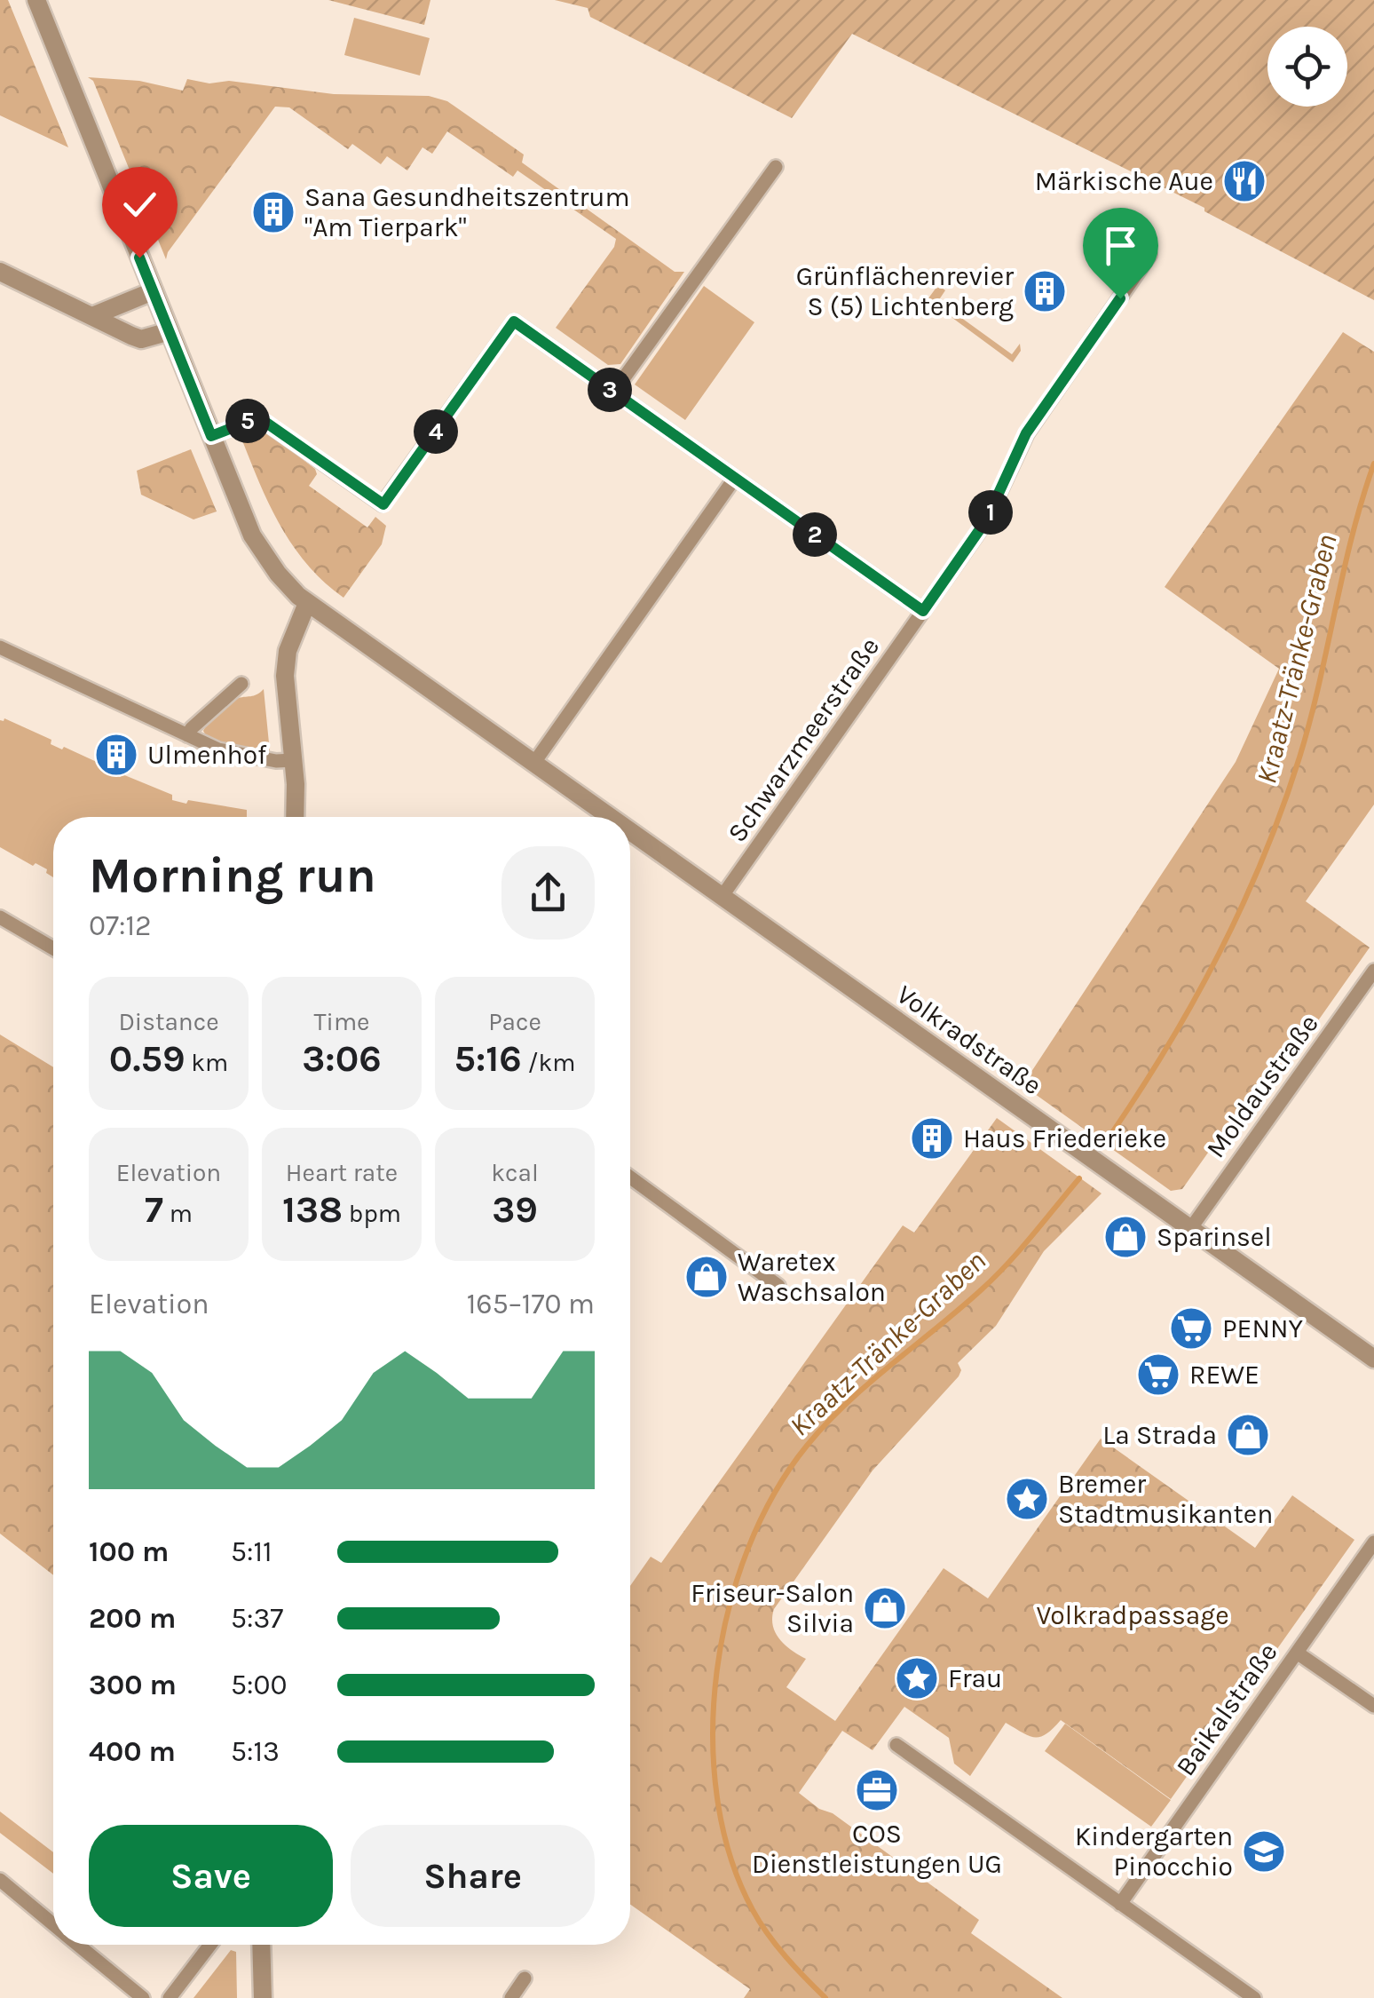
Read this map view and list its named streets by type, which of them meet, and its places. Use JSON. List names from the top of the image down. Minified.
{"streets":{"street":["Schwarzmeerstraße","Volkradstraße","Moldaustraße","Baikalstraße"]},"crossings":[["Schwarzmeerstraße","Volkradstraße"],["Volkradstraße","Moldaustraße"]],"water":["Kraatz-Tränke-Graben"],"parks":["Volkradpassage"],"places":{"restaurant":["Märkische Aue"],"building":["Sana Gesundheitszentrum \"Am Tierpark\"","Grünflächenrevier S (5) Lichtenberg","Ulmenhof","Haus Friederieke"],"shop":["Sparinsel","Waretex Waschsalon","La Strada","Friseur-Salon Silvia"],"supermarket":["PENNY","REWE"],"place":["Bremer Stadtmusikanten","Frau"],"office":["COS Dienstleistungen UG"],"school or university":["Kindergarten Pinocchio"]},"page":{"pins":["3","5","4","1","2"],"heading":["Morning run","07:12"],"stats":[["Distance","0.59 km"],["Time","3:06"],["Pace","5:16 /km"],["Elevation","7 m"],["Heart rate","138 bpm"],["kcal","39"]],"chart":["Elevation","165–170 m"],"list":[{"name":"100 m","note":"5:11"},{"name":"200 m","note":"5:37"},{"name":"300 m","note":"5:00"},{"name":"400 m","note":"5:13"}],"buttons":["Save","Share"]}}
